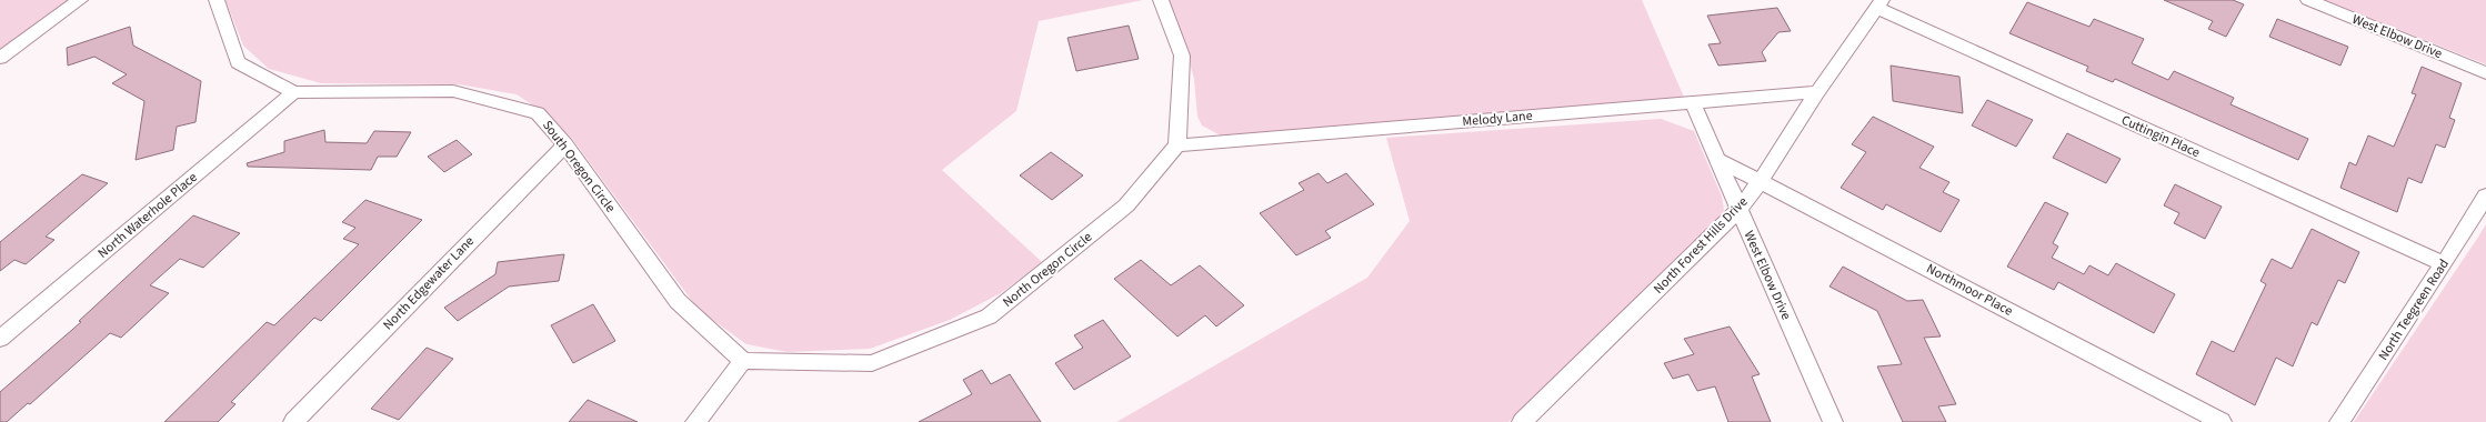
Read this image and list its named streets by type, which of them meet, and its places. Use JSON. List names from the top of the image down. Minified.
{"streets":{"street":["West Elbow Drive","Melody Lane","Cuttingin Place","South Oregon Circle","North Waterhole Place","North Forest Hills Drive","North Oregon Circle","North Edgewater Lane","Northmoor Place","North Teegreen Road"]},"crossings":[["West Elbow Drive","Melody Lane"],["West Elbow Drive","North Forest Hills Drive"],["West Elbow Drive","Northmoor Place"],["Melody Lane","North Forest Hills Drive"],["Melody Lane","North Oregon Circle"],["Cuttingin Place","North Forest Hills Drive"],["Cuttingin Place","North Teegreen Road"],["South Oregon Circle","North Waterhole Place"],["South Oregon Circle","North Oregon Circle"],["South Oregon Circle","North Edgewater Lane"],["North Forest Hills Drive","Northmoor Place"]]}
